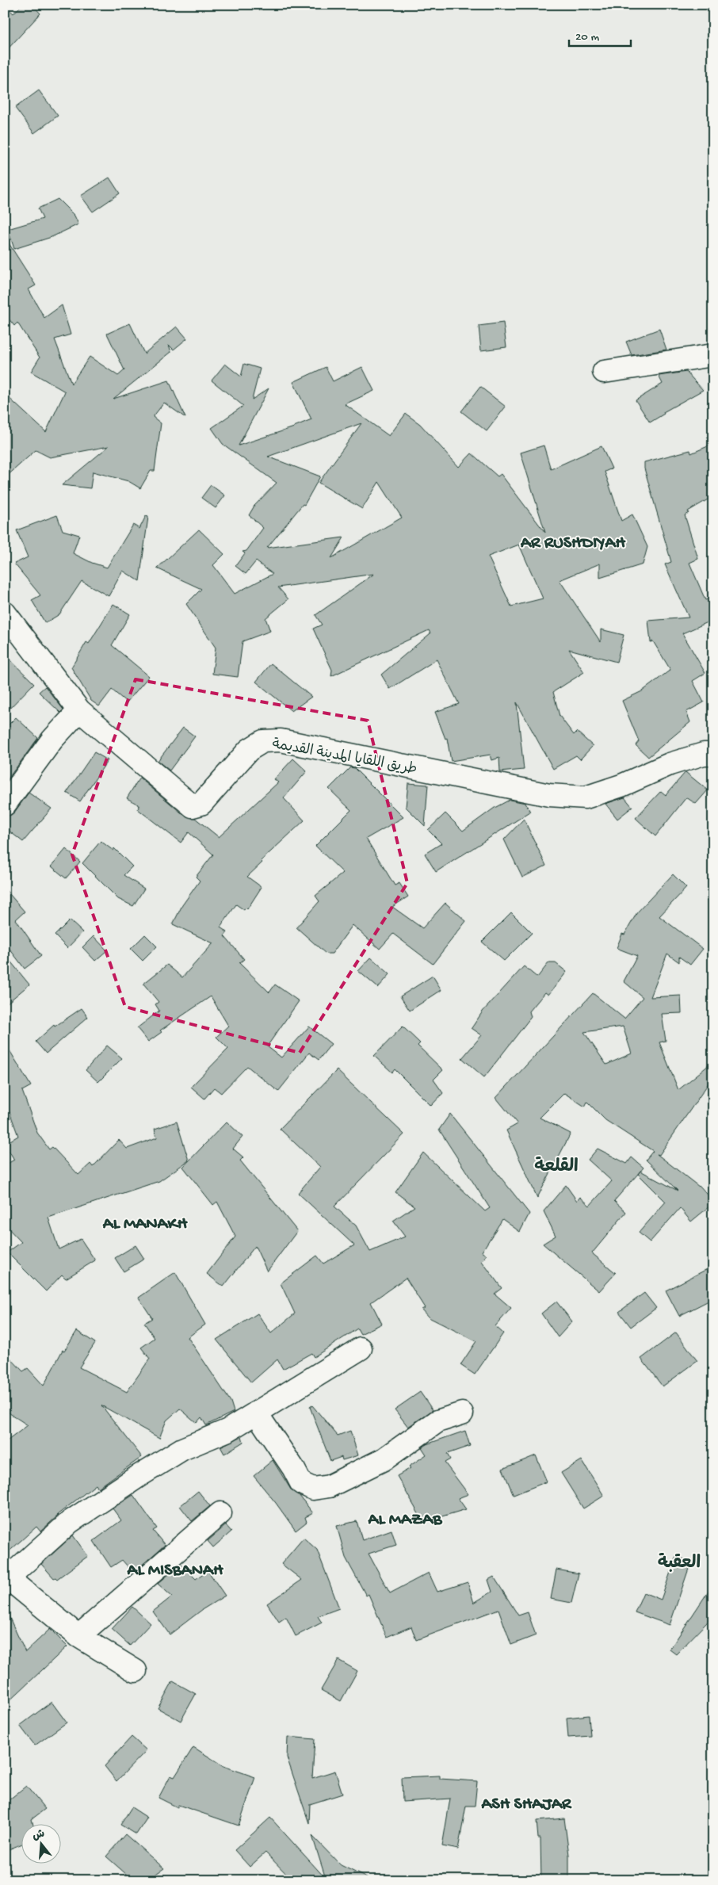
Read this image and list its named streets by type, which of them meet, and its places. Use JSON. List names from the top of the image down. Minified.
{"streets":{"street":["طريق اللقايا المدينة القديمة"]},"districts":["AR RUSHDIYAH","القلعة","AL MANAKH","AL MAZAB","العقبة","AL MISBANAH","ASH SHAJAR"],"scale_bar":"20 m","north":"top"}
